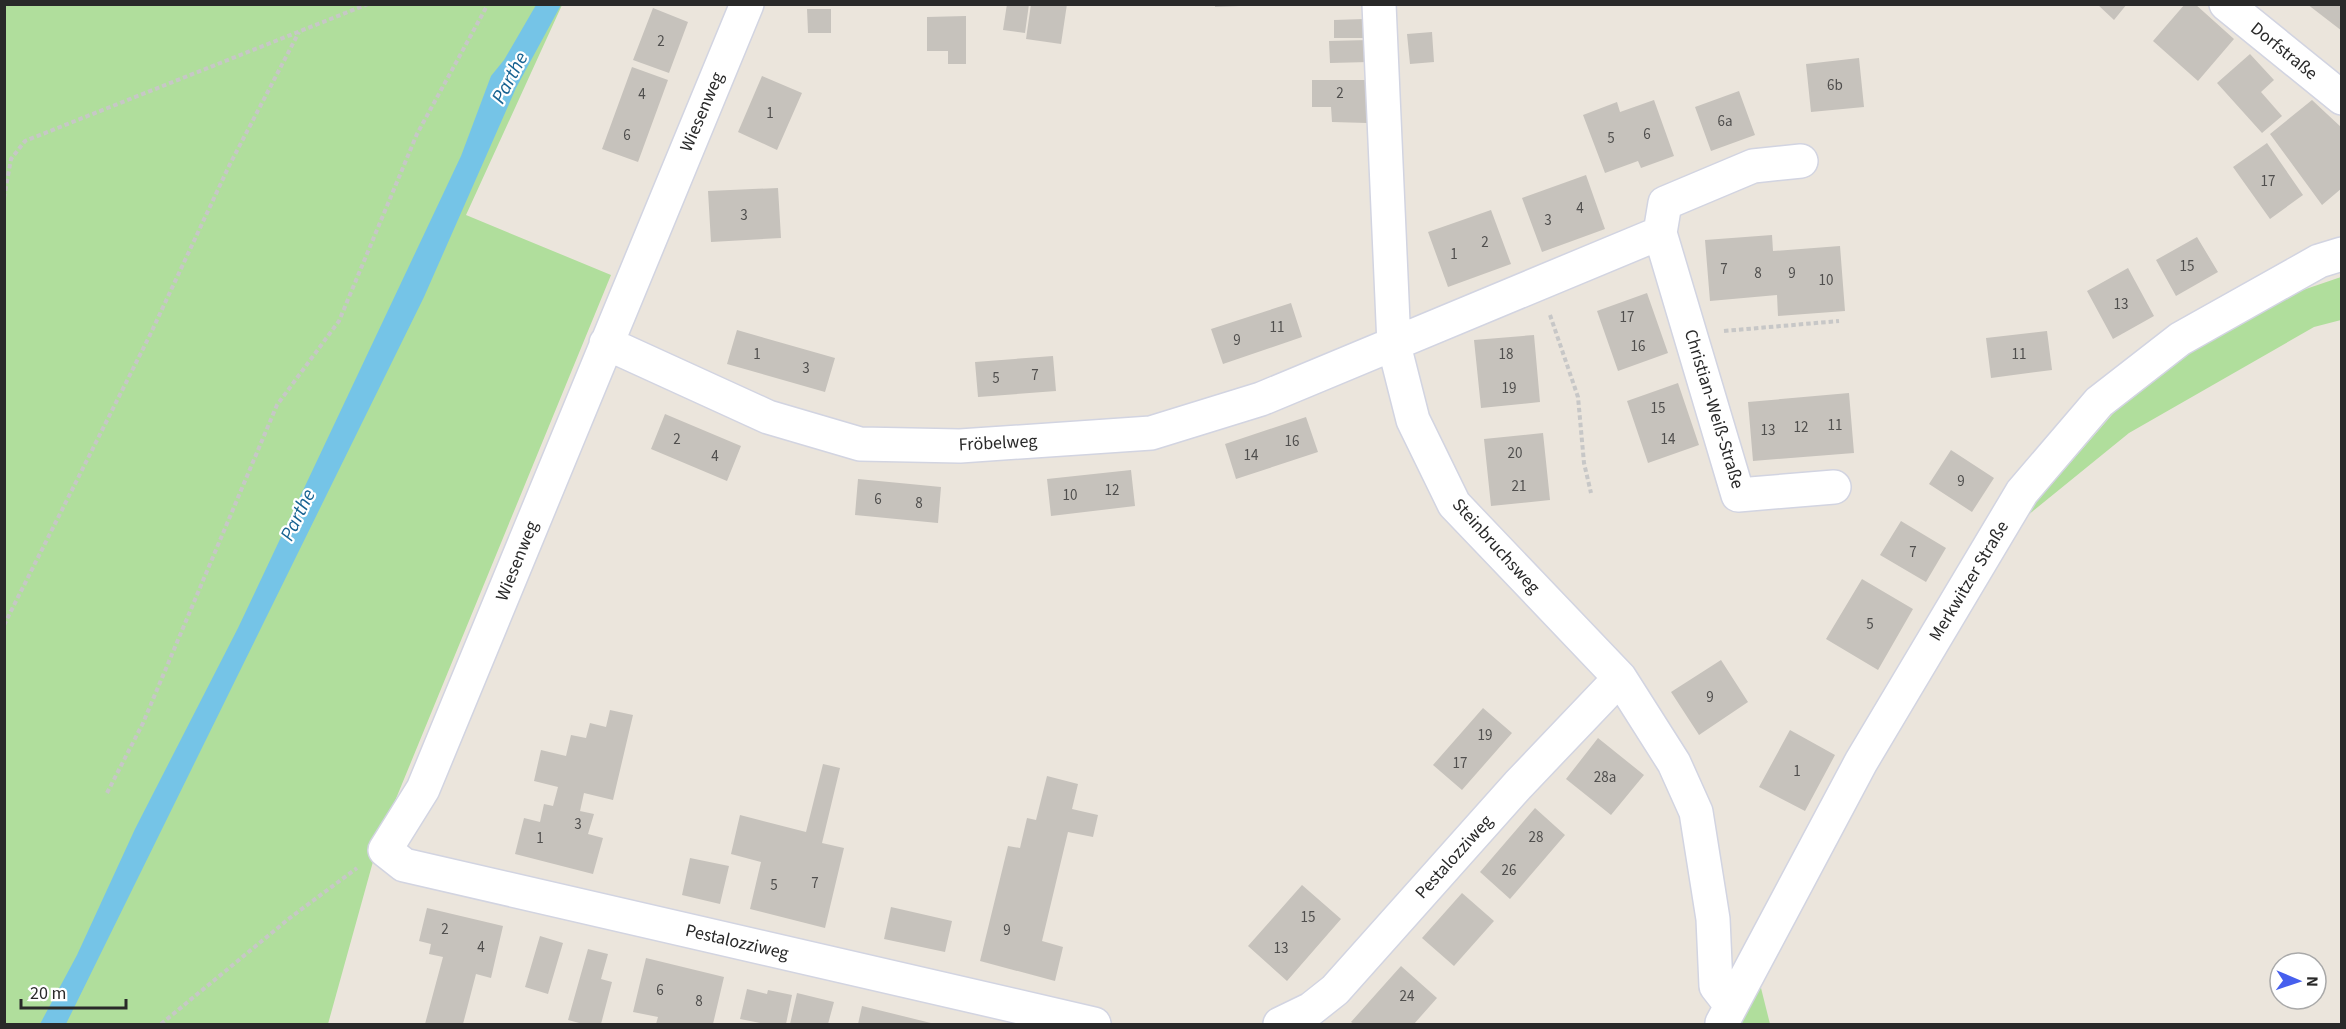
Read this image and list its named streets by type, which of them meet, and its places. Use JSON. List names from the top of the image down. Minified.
{"streets":{"street":["Dorfstraße","Wiesenweg","Christian-Weiß-Straße","Fröbelweg","Steinbruchsweg","Merkwitzer Straße","Pestalozziweg"]},"crossings":[["Wiesenweg","Fröbelweg"],["Wiesenweg","Pestalozziweg"],["Fröbelweg","Steinbruchsweg"],["Steinbruchsweg","Merkwitzer Straße"],["Steinbruchsweg","Pestalozziweg"]],"water":["Parthe"],"house_numbers":["2","6b","2","4","1","6a","6","6","5","17","4","3","3","2","1","15","7","8","9","10","13","17","11","9","16","1","18","11","3","7","5","19","15","11","12","13","2","14","16","20","14","4","9","21","12","10","6","8","7","5","9","19","17","1","28a","3","28","1","26","7","5","15","2","9","4","13","6","24","8"],"scale_bar":"20 m","north":"right"}
